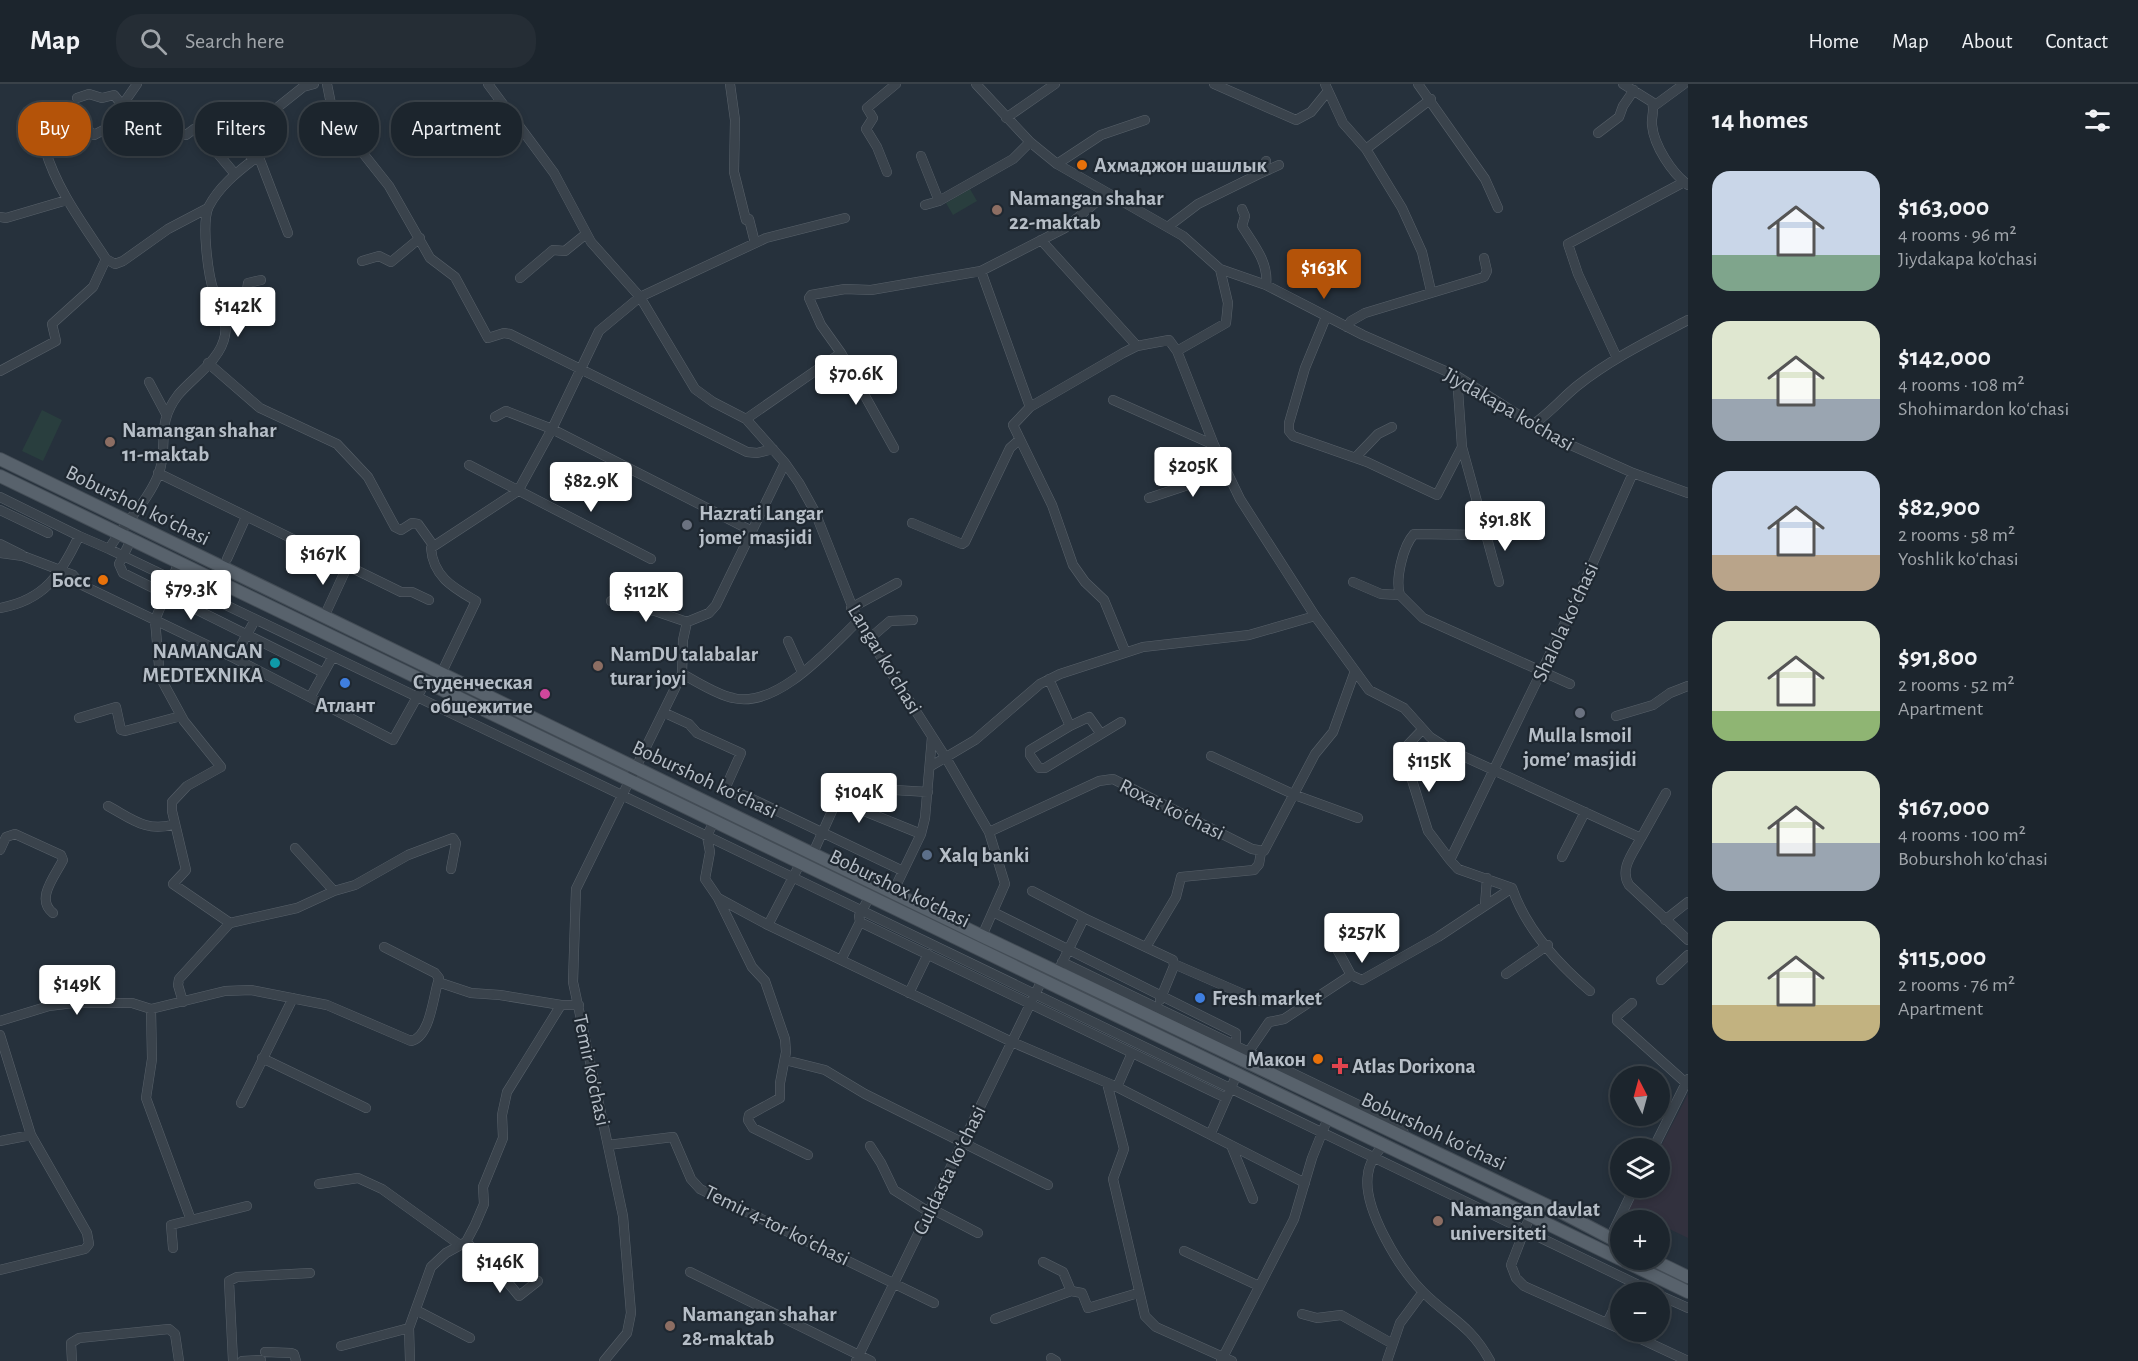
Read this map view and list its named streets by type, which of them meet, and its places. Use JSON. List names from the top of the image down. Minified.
{"streets":{"main road":["Boburshoh koʻchasi","Boburshox ko'chasi"],"street":["Jiydakapa ko'chasi","Shalola koʻchasi","Langar koʻchasi","Roxat koʻchasi","Temir ko'chasi","Guldasta koʻchasi","Temir 4-tor koʻchasi"]},"crossings":[["Jiydakapa ko'chasi","Shalola koʻchasi"],["Boburshoh koʻchasi","Langar koʻchasi"],["Boburshoh koʻchasi","Temir ko'chasi"],["Langar koʻchasi","Roxat koʻchasi"],["Boburshox ko'chasi","Temir ko'chasi"],["Boburshox ko'chasi","Guldasta koʻchasi"],["Temir ko'chasi","Temir 4-tor koʻchasi"],["Guldasta koʻchasi","Temir 4-tor koʻchasi"]],"places":{"other":["Ахмаджон шашлык","Namangan shahar 22-maktab","Namangan shahar 11-maktab","Hazrati Langar jome’ masjidi","Босс","NAMANGAN MEDTEXNIKA","NamDU talabalar turar joyi","Атлант","Студенческая общежитие","Mulla Ismoil jome’ masjidi","Xalq banki","Fresh market","Макон","Namangan davlat universiteti","Namangan shahar 28-maktab"],"health":["Atlas Dorixona"]},"north":"top","page":{"header":"Map","search":"Search here","nav":["Home","Map","About","Contact"],"heading":"14 homes","chip":["Buy","Rent","Filters","New","Apartment"],"list":[{"name":"$163,000","note":"4 rooms · 96 m² · Jiydakapa ko'chasi"},{"name":"$142,000","note":"4 rooms · 108 m² · Shohimardon koʻchasi"},{"name":"$82,900","note":"2 rooms · 58 m² · Yoshlik koʻchasi"},{"name":"$91,800","note":"2 rooms · 52 m² · Apartment"},{"name":"$167,000","note":"4 rooms · 100 m² · Boburshoh koʻchasi"},{"name":"$115,000","note":"2 rooms · 76 m² · Apartment"}],"price":["$163K","$142K","$70.6K","$205K","$82.9K","$91.8K","$167K","$79.3K","$112K","$115K","$104K","$257K","$149K","$146K"],"map_buttons":["+","−"]}}
